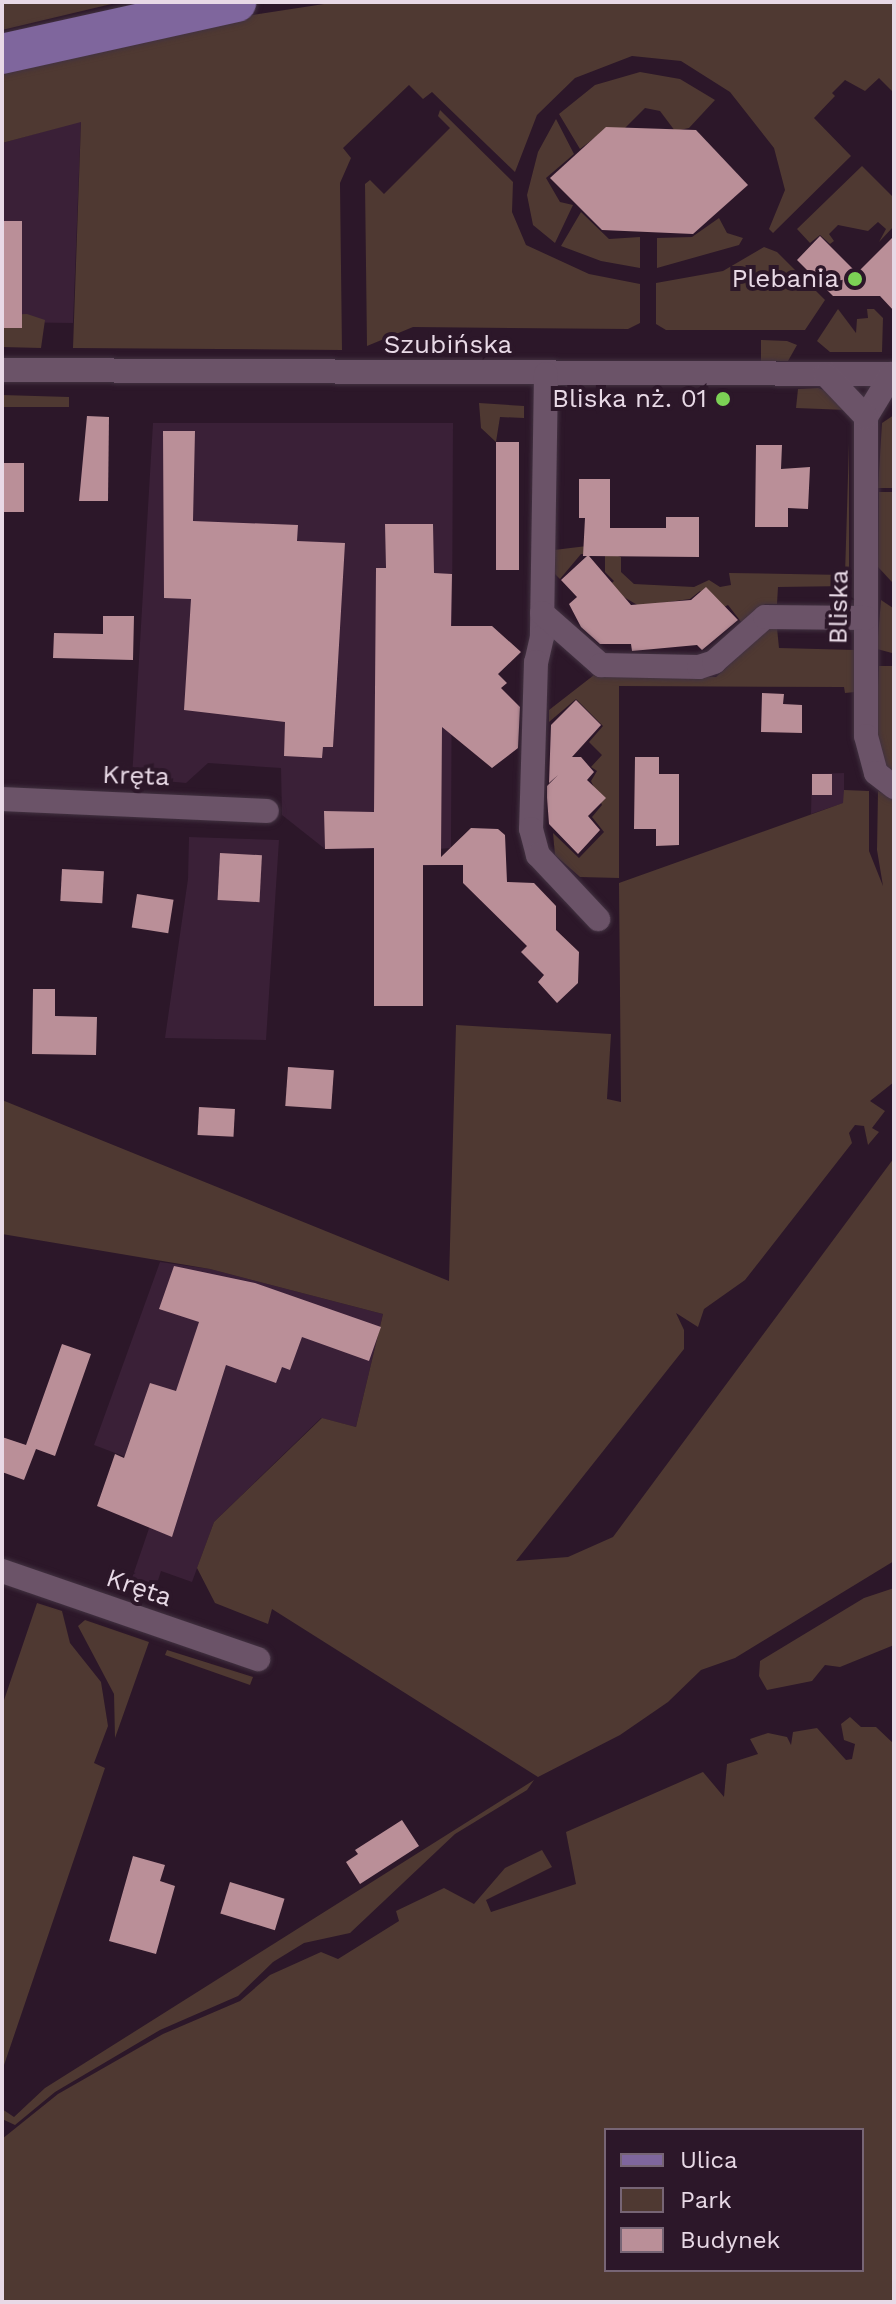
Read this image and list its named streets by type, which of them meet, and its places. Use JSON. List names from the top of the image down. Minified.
{"streets":{"street":["Szubińska","Bliska","Kręta"]},"places":["Plebania","Bliska nż. 01"],"legend":["Ulica","Park","Budynek"]}
